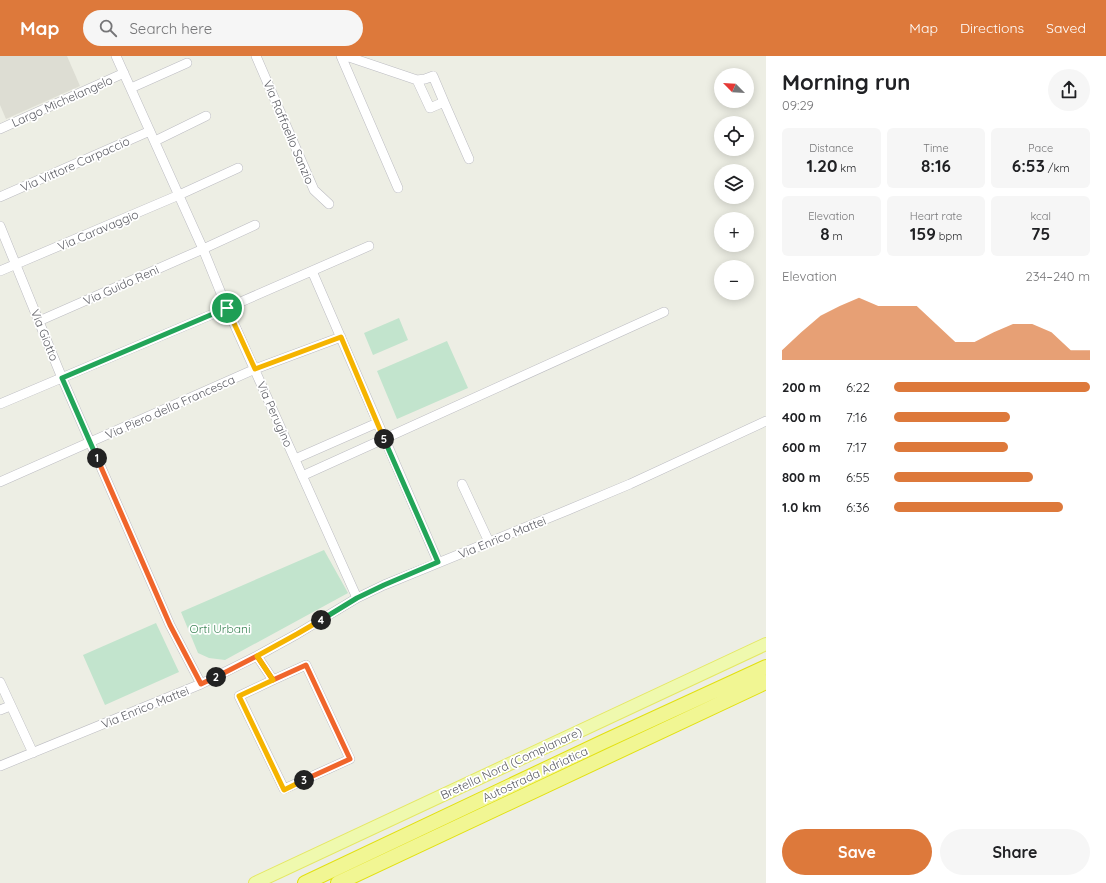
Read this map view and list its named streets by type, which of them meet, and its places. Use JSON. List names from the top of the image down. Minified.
{"streets":{"highway":["Autostrada Adriatica"],"main road":["Bretella Nord (Complanare)"],"street":["Largo Michelangelo","Via Raffaello Sanzio","Via Vittore Carpaccio","Via Caravaggio","Via Guido Reni","Via Giotto","Via Piero della Francesca","Via Perugino","Via Enrico Mattei"]},"crossings":[["Largo Michelangelo","Via Perugino"],["Via Vittore Carpaccio","Via Perugino"],["Via Caravaggio","Via Giotto"],["Via Caravaggio","Via Perugino"],["Via Guido Reni","Via Giotto"],["Via Guido Reni","Via Perugino"],["Via Giotto","Via Piero della Francesca"],["Via Giotto","Via Enrico Mattei"],["Via Piero della Francesca","Via Perugino"],["Via Perugino","Via Enrico Mattei"]],"parks":["Orti Urbani"],"north":"top left","page":{"header":"Map","search":"Search here","nav":["Map","Directions","Saved"],"heading":["Morning run","09:29"],"map_buttons":["+","−"],"stats":[["Distance","1.20 km"],["Time","8:16"],["Pace","6:53 /km"],["Elevation","8 m"],["Heart rate","159 bpm"],["kcal","75"]],"chart":["Elevation","234–240 m"],"list":[{"name":"200 m","note":"6:22"},{"name":"400 m","note":"7:16"},{"name":"600 m","note":"7:17"},{"name":"800 m","note":"6:55"},{"name":"1.0 km","note":"6:36"}],"pins":["5","1","4","2","3"],"buttons":["Save","Share"]}}
